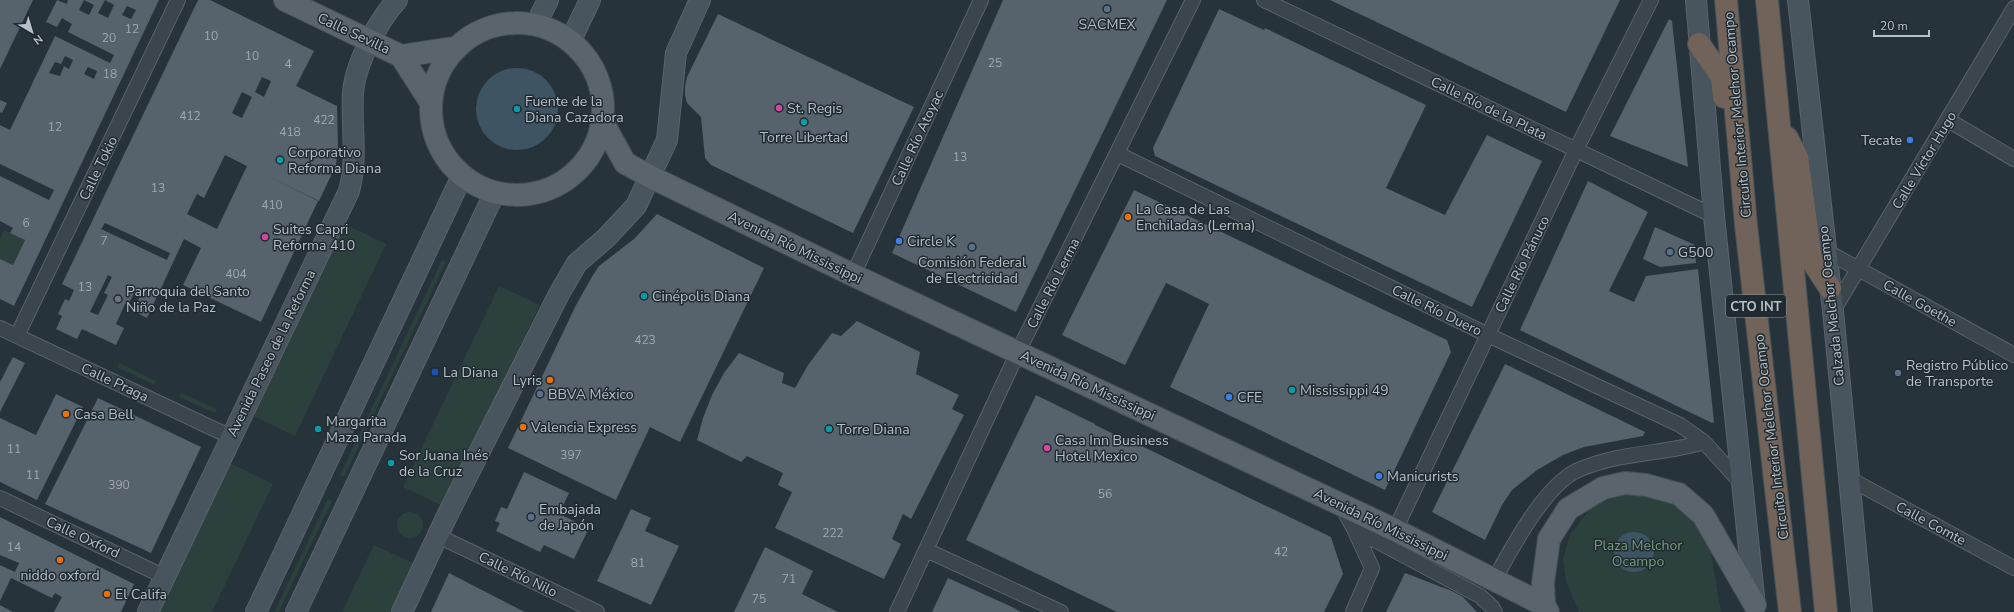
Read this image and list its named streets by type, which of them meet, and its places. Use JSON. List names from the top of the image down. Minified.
{"streets":{"highway":["Circuito Interior Melchor Ocampo","CTO INT"],"main road":["Calle Sevilla","Avenida Río Mississippi","Calzada Melchor Ocampo","Avenida Paseo de la Reforma"],"street":["Calle Río de la Plata","Calle Río Atoyac","Calle Víctor Hugo","Calle Tokio","Calle Río Pánuco","Calle Río Lerma","Calle Goethe","Calle Río Duero","Calle Praga","Calle Comte","Calle Oxford","Calle Río Nilo"]},"crossings":[["Calle Sevilla","Avenida Paseo de la Reforma"],["Calle Río de la Plata","Calle Río Pánuco"],["Calle Río de la Plata","CTO INT"],["Calle Río Atoyac","Avenida Río Mississippi"],["Calle Víctor Hugo","Calle Goethe"],["Calle Víctor Hugo","Calzada Melchor Ocampo"],["Calle Tokio","Calle Praga"],["Avenida Río Mississippi","Calle Río Pánuco"],["Avenida Río Mississippi","Calle Río Lerma"],["Calle Río Pánuco","Calle Río Duero"],["Calle Río Lerma","Calle Río Duero"],["Calle Goethe","Calzada Melchor Ocampo"],["CTO INT","Calle Río Duero"],["Calzada Melchor Ocampo","Calle Comte"],["Avenida Paseo de la Reforma","Calle Praga"],["Avenida Paseo de la Reforma","Calle Oxford"]],"parks":["Plaza Melchor Ocampo"],"places":{"other":["SACMEX","St. Regis","Fuente de la Diana Cazadora","Torre Libertad","Tecate","Corporativo Reforma Diana","La Casa de Las Enchiladas (Lerma)","Suites Capri Reforma 410","Circle K","Comisión Federal de Electricidad","G500","Cinépolis Diana","Parroquia del Santo Niño de la Paz","Registro Público de Transporte","Lyris","Mississippi 49","BBVA México","CFE","Casa Bell","Valencia Express","Margarita Maza Parada","Torre Diana","Casa Inn Business Hotel Mexico","Sor Juana Inés de la Cruz","Manicurists","Embajada de Japón","niddo oxford","El Califa"],"transit":["La Diana"]},"house_numbers":["12","10","20","10","25","4","18","412","422","12","418","13","13","410","6","7","404","13","423","11","397","11","390","56","222","14","42","81","71","75"],"scale_bar":"20 m","north":"bottom right"}
